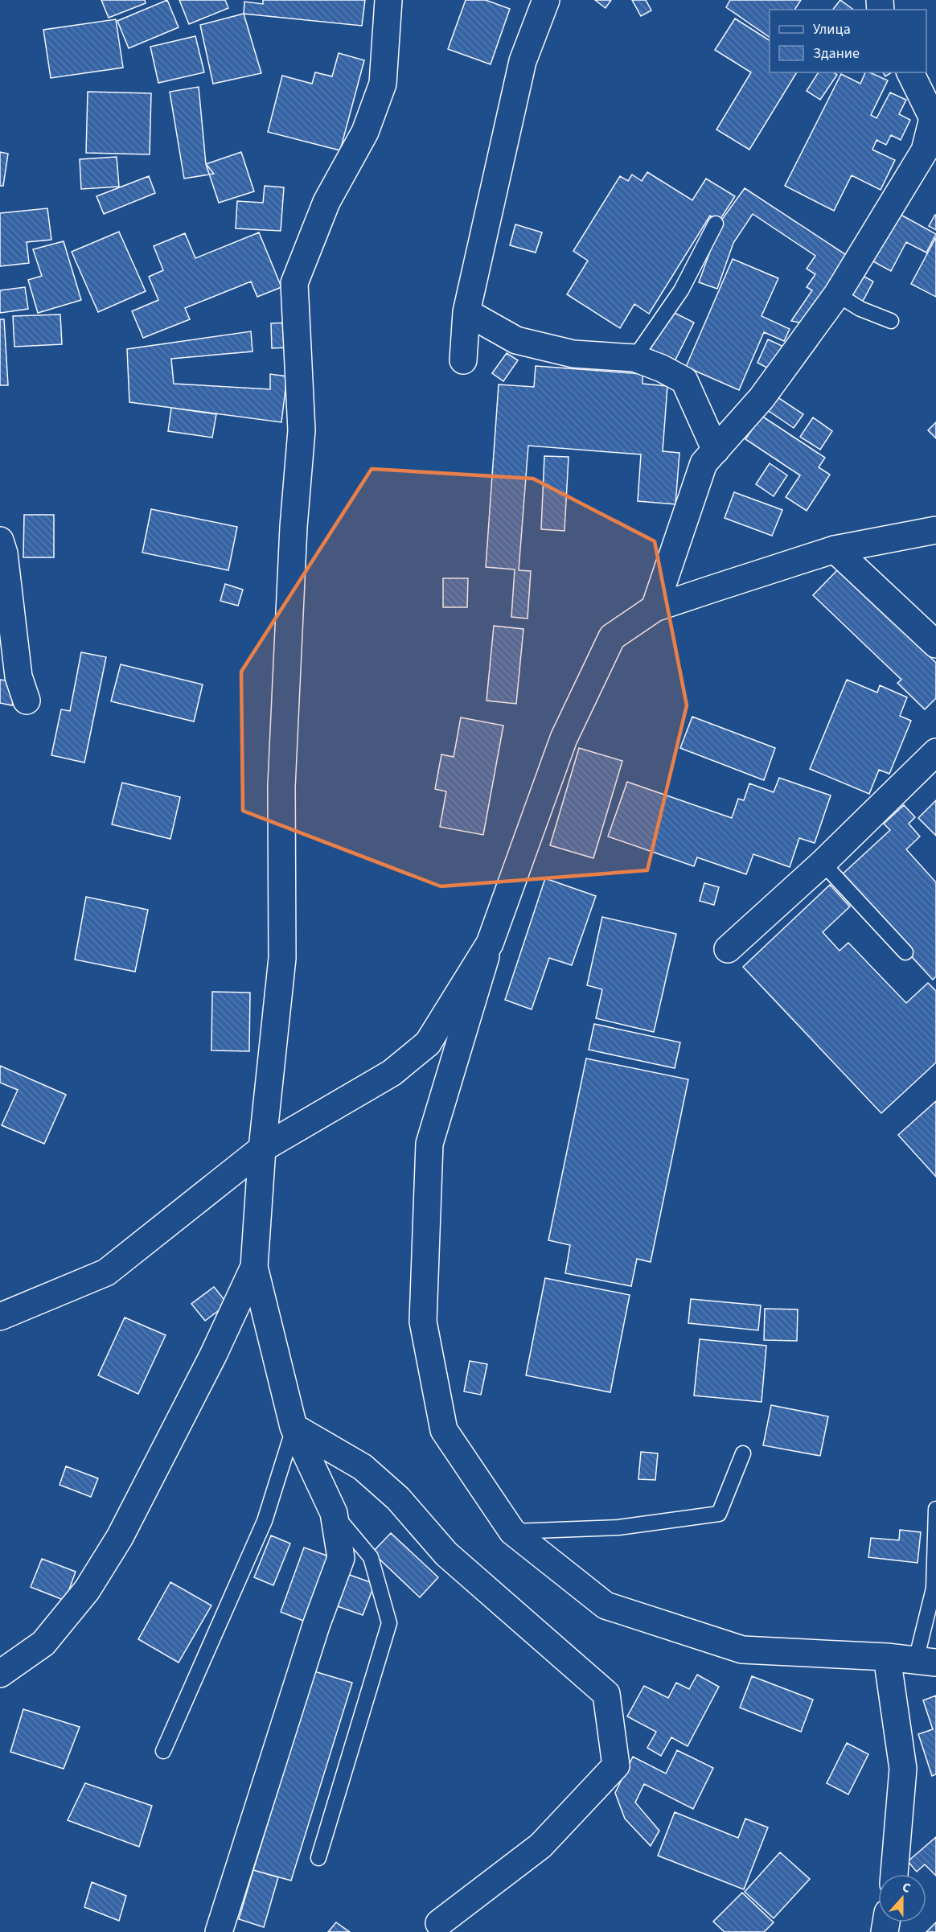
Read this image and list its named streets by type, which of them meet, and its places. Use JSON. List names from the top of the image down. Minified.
{"legend":["Улица","Здание"],"north":"top"}
